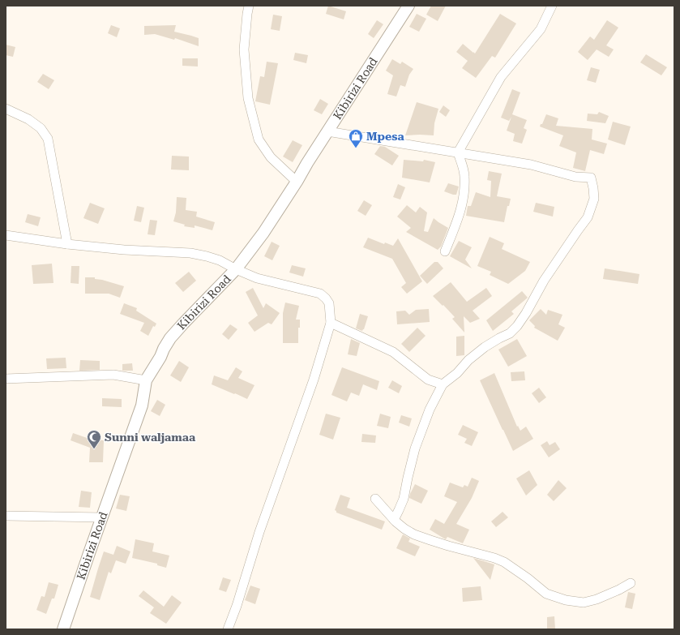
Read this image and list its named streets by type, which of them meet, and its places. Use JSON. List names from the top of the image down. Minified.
{"streets":{"street":["Kibirizi Road"]},"places":{"shop":["Mpesa"],"mosque":["Sunni waljamaa"]}}
